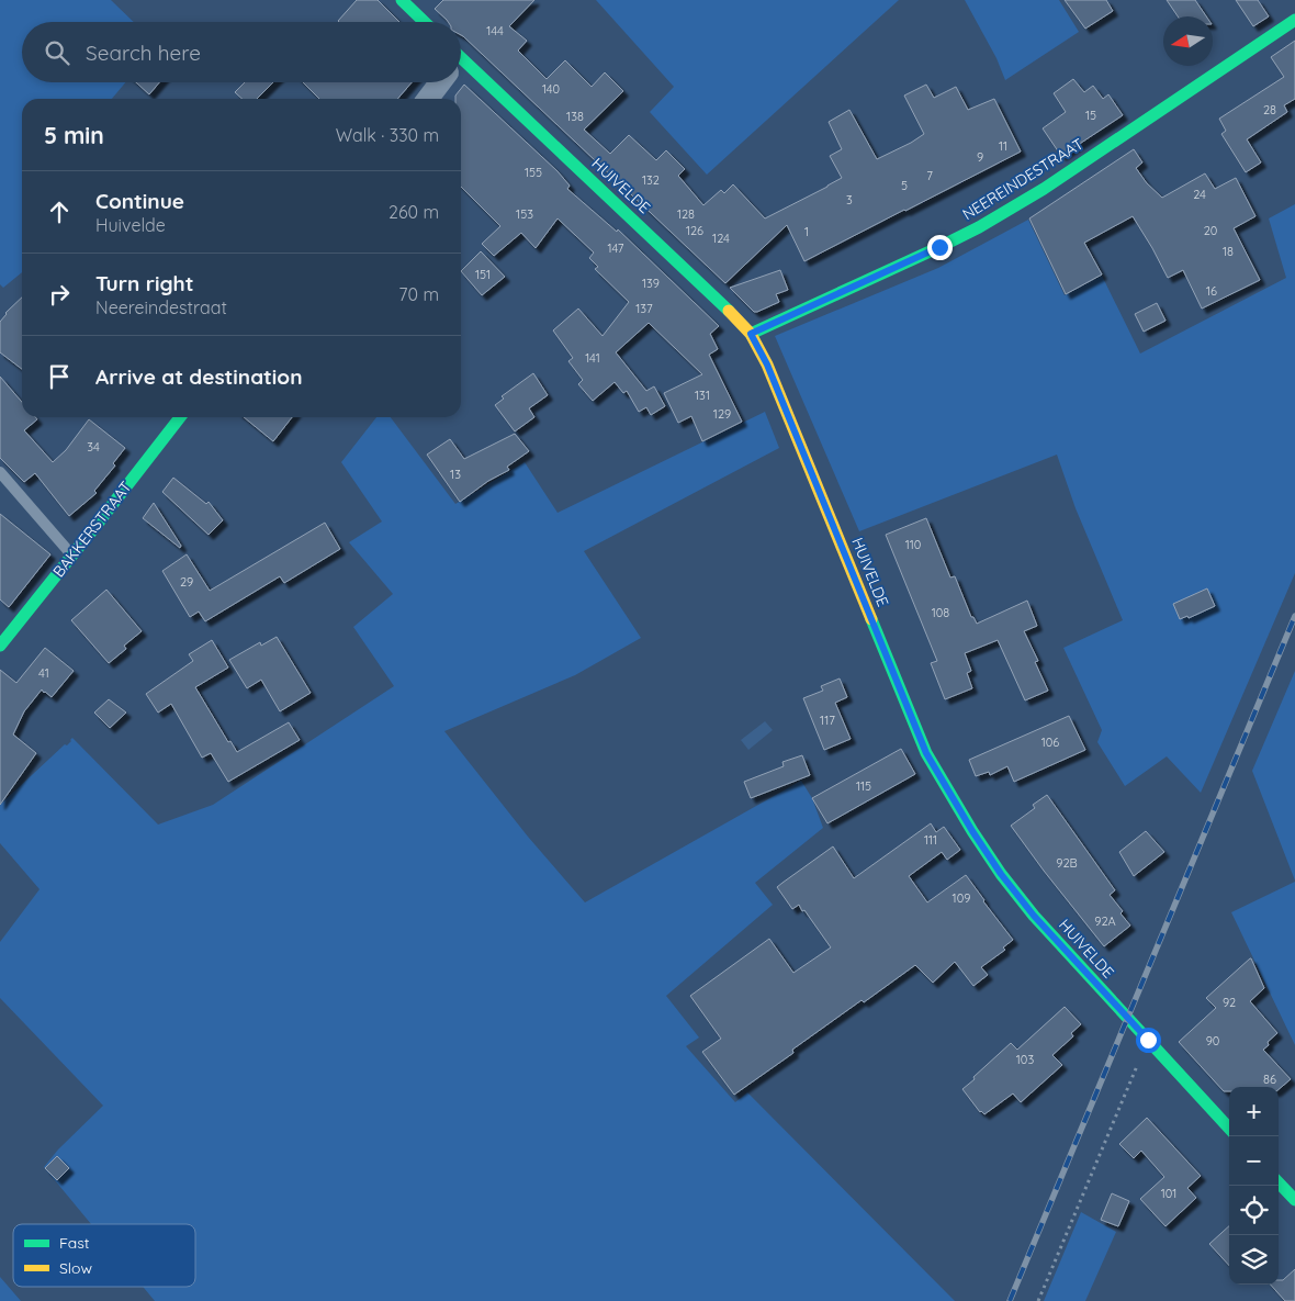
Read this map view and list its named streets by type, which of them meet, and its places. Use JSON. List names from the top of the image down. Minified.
{"streets":{"street":["NEEREINDESTRAAT","HUIVELDE","BAKKERSTRAAT"]},"crossings":[["NEEREINDESTRAAT","HUIVELDE"]],"house_numbers":["144","140","28","15","138","11","9","155","7","132","5","24","3","153","128","126","20","1","124","147","18","151","139","16","137","141","131","129","34","13","110","29","108","41","117","106","115","111","92B","109","92A","92","90","103","86","101"],"legend":["Fast","Slow"],"north":"left","page":{"search":"Search here","heading":["5 min","Walk · 330 m"],"list":[["Continue","Huivelde","260 m"],["Turn right","Neereindestraat","70 m"],"Arrive at destination"],"map_buttons":["+","−"]}}
